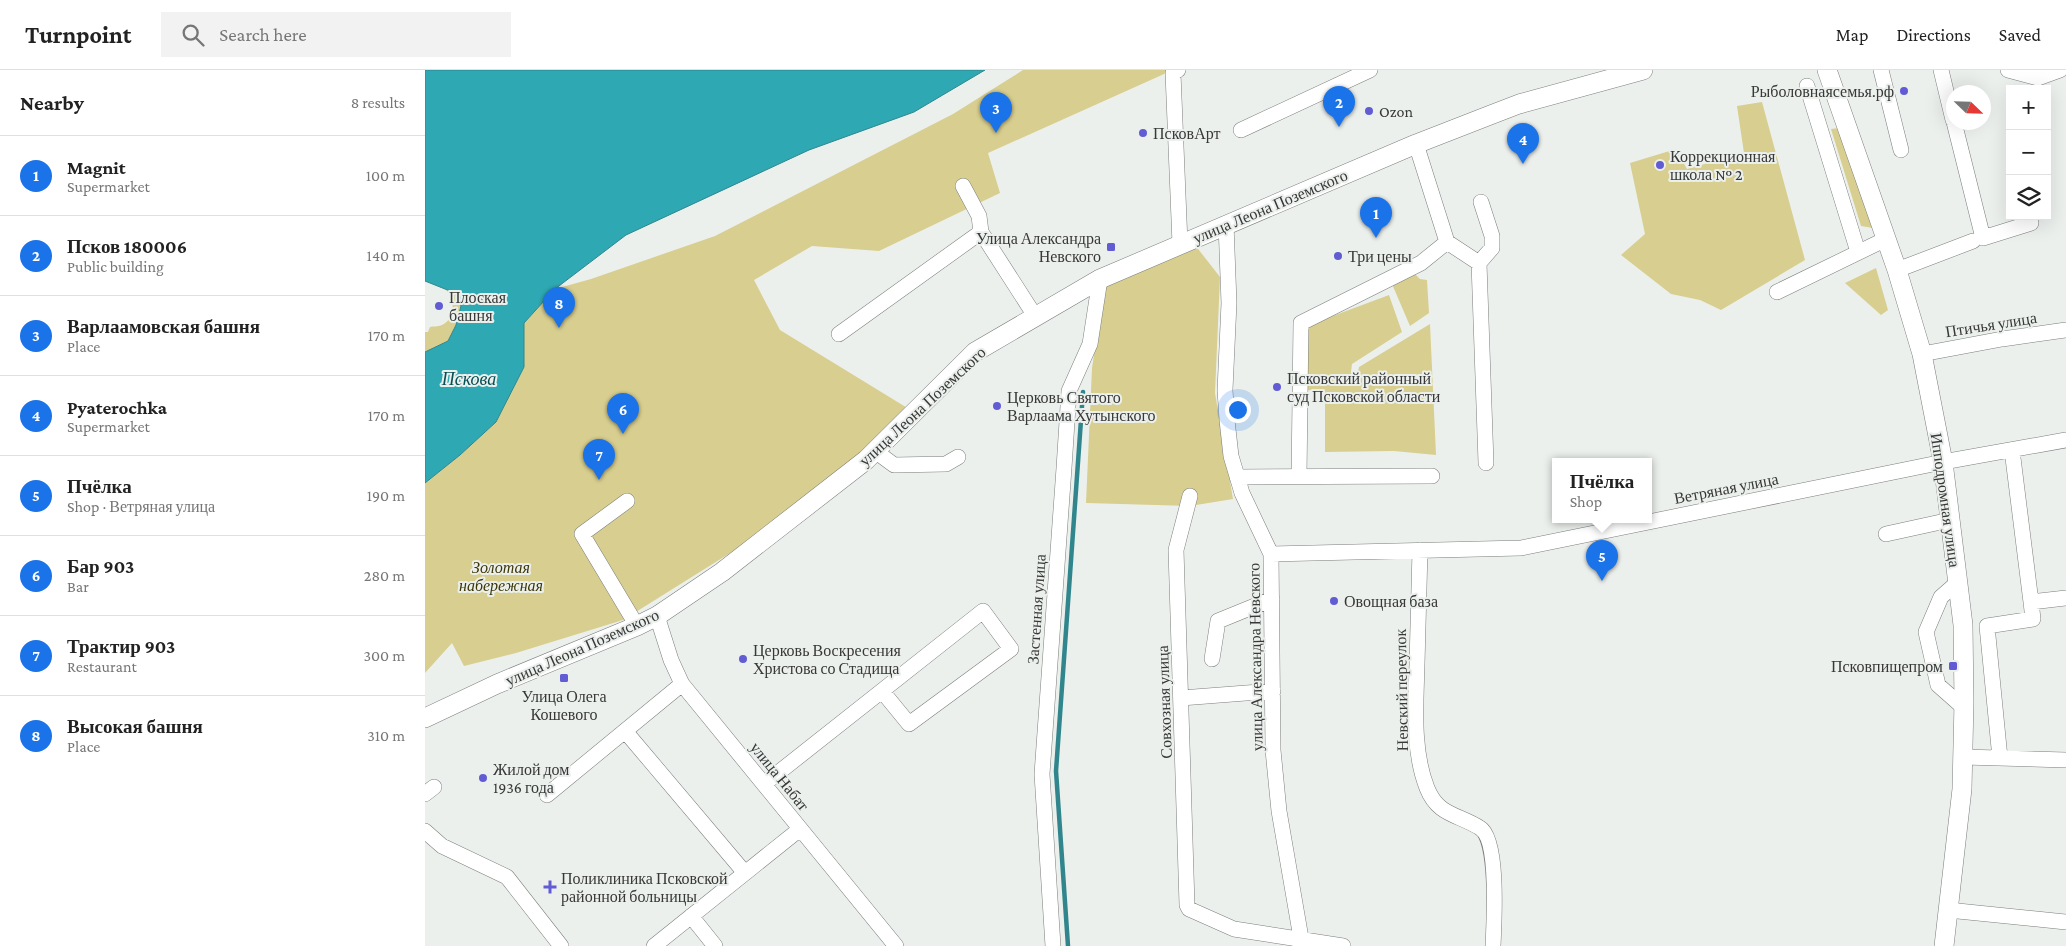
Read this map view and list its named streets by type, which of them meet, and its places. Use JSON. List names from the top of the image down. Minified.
{"streets":{"main road":["улица Леона Поземского","Ипподромная улица"],"street":["Птичья улица","Ветряная улица","Застенная улица","улица Александра Невского","Невский переулок","Совхозная улица","улица Набат"]},"crossings":[["улица Леона Поземского","Застенная улица"],["улица Леона Поземского","улица Александра Невского"],["улица Леона Поземского","улица Набат"],["Птичья улица","Ипподромная улица"],["Ветряная улица","Ипподромная улица"],["Ветряная улица","улица Александра Невского"],["Ветряная улица","Невский переулок"],["улица Александра Невского","Совхозная улица"]],"water":["Пскова"],"parks":["Золотая набережная"],"places":{"other":["Рыболовнаясемья.рф","Ozon","ПсковАрт","Коррекционная школа № 2","Три цены","Плоская башня","Псковский районный суд Псковской области","Церковь Святого Варлаама Хутынского","Овощная база","Церковь Воскресения Христова со Стадища","Жилой дом 1936 года"],"transit":["Улица Александра Невского","Псковпищепром","Улица Олега Кошевого"],"health":["Поликлиника Псковской районной больницы"]},"north":"bottom right","page":{"header":"Turnpoint","search":"Search here","nav":["Map","Directions","Saved"],"heading":["Nearby","8 results"],"map_buttons":["+","−"],"pins":["2","3","4","1","8","6","7","5"],"list":[{"mark":"1","name":"Magnit","note":"Supermarket","value":"100 m"},{"mark":"2","name":"Псков 180006","note":"Public building","value":"140 m"},{"mark":"3","name":"Варлаамовская башня","note":"Place","value":"170 m"},{"mark":"4","name":"Pyaterochka","note":"Supermarket","value":"170 m"},{"mark":"5","name":"Пчёлка","note":"Shop · Ветряная улица","value":"190 m"},{"mark":"6","name":"Бар 903","note":"Bar","value":"280 m"},{"mark":"7","name":"Трактир 903","note":"Restaurant","value":"300 m"},{"mark":"8","name":"Высокая башня","note":"Place","value":"310 m"}],"popup":["Пчёлка","Shop"]}}
